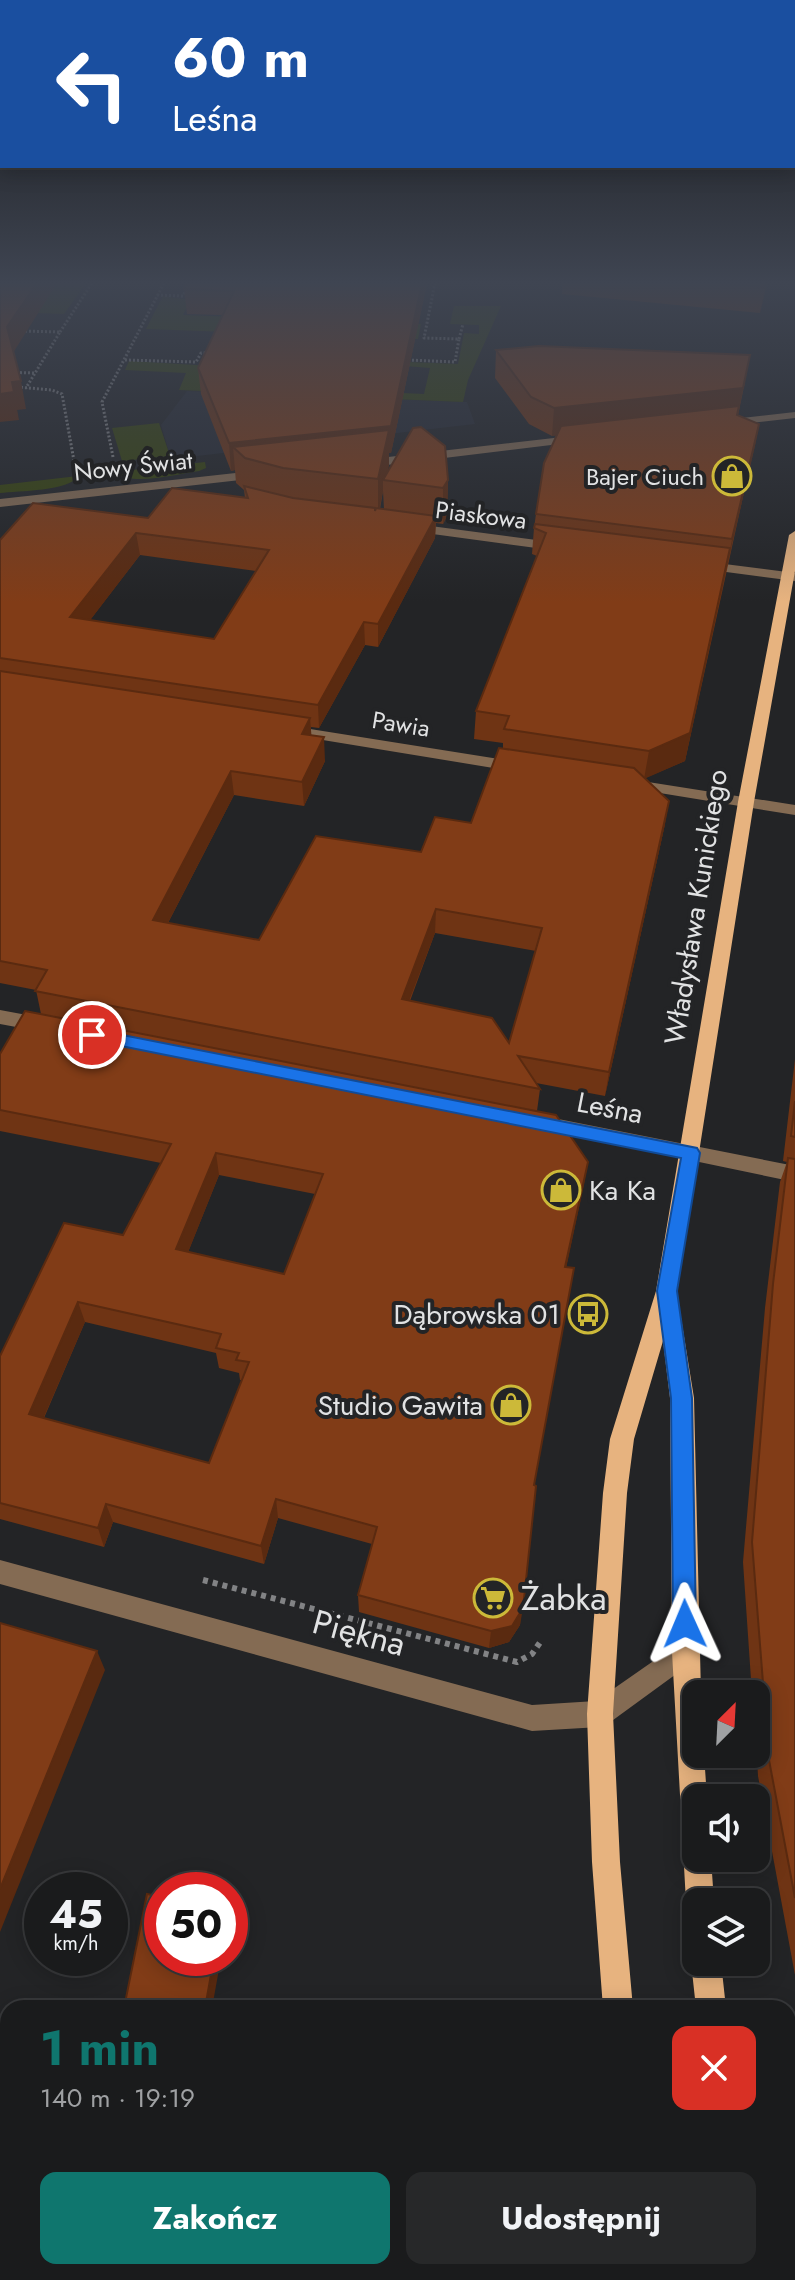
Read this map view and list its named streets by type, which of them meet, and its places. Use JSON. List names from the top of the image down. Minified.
{"streets":{"main road":["Władysława Kunickiego"],"street":["Nowy Świat","Piaskowa","Pawia","Leśna","Piękna"]},"crossings":[["Władysława Kunickiego","Leśna"],["Władysława Kunickiego","Piękna"]],"places":{"shop":["Bajer Ciuch","Ka Ka","Studio Gawita"],"bus stop":["Dąbrowska 01"],"supermarket":["Żabka"]},"north":"top right","page":{"turn":["60 m","Leśna"],"speed":"45 km/h","limit":"50","heading":["1 min","140 m · 19:19"],"buttons":["Zakończ","Udostępnij"]}}
